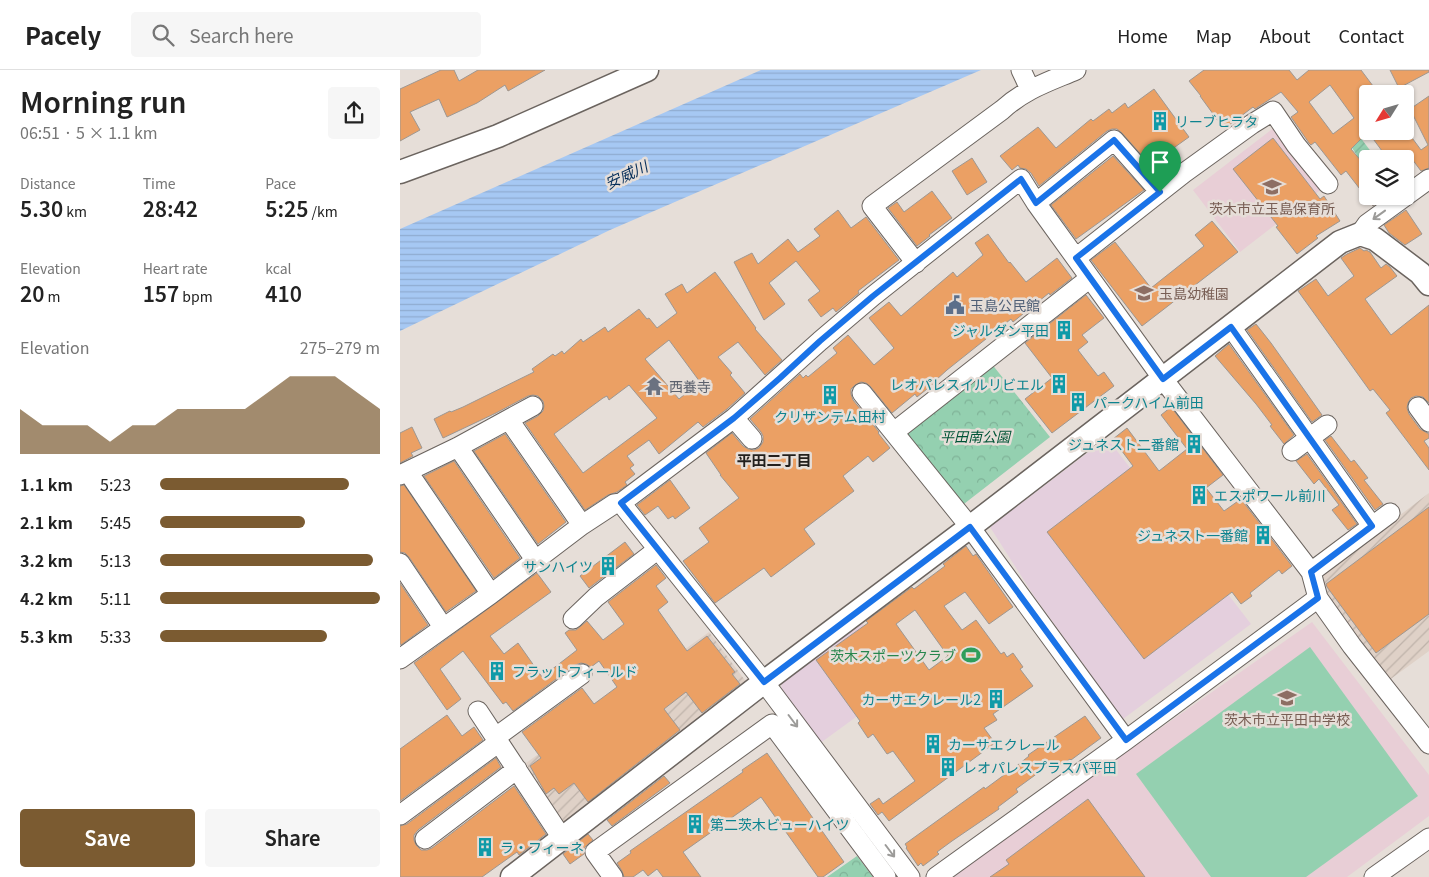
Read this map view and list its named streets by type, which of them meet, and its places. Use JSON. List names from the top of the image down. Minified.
{"districts":["平田二丁目"],"water":["安威川"],"parks":["平田南公園"],"places":{"building":["リーブヒラタ","ジャルダン平田","レオパレスイルリビエル","クリザンテム田村","パークハイム前田","ジュネスト二番館","エスポワール前川","ジュネスト一番館","サンハイツ","フラットフィールド","カーサエクレール2","カーサエクレール","レオパレスプラスパ平田","第二茨木ビューハイツ","ラ・フィーネ"],"school or university":["茨木市立玉島保育所","玉島幼稚園","茨木市立平田中学校"],"public building":["玉島公民館"],"temple":["西養寺"],"sports":["茨木スポーツクラブ"]},"north":"bottom left","page":{"header":"Pacely","search":"Search here","nav":["Home","Map","About","Contact"],"heading":["Morning run","06:51 · 5 × 1.1 km"],"stats":[["Distance","5.30 km"],["Time","28:42"],["Pace","5:25 /km"],["Elevation","20 m"],["Heart rate","157 bpm"],["kcal","410"]],"chart":["Elevation","275–279 m"],"list":[{"name":"1.1 km","note":"5:23"},{"name":"2.1 km","note":"5:45"},{"name":"3.2 km","note":"5:13"},{"name":"4.2 km","note":"5:11"},{"name":"5.3 km","note":"5:33"}],"buttons":["Save","Share"]}}
